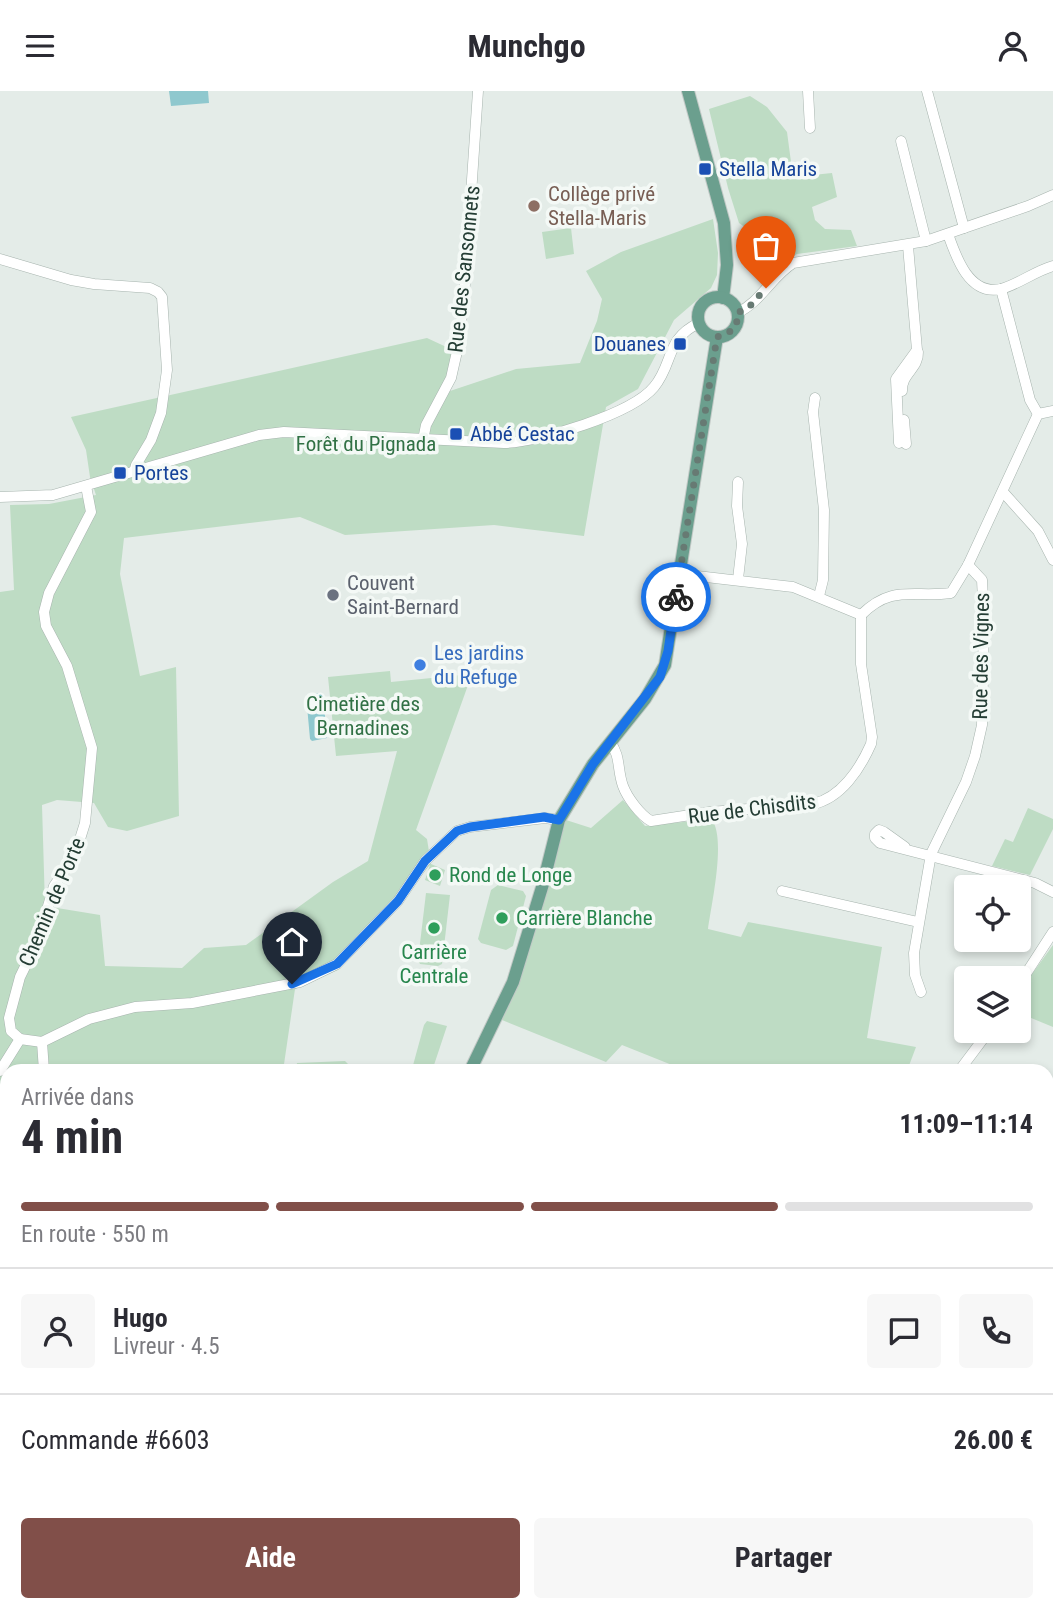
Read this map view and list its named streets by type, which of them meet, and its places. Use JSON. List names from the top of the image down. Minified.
{"streets":{"street":["Rue des Sansonnets","Rue des Vignes","Rue de Chisdits","Chemin de Porte"]},"parks":["Forêt du Pignada","Cimetière des Bernadines"],"places":{"transit":["Stella Maris","Douanes","Abbé Cestac","Portes"],"other":["Collège privé Stella-Maris","Couvent Saint-Bernard","Les jardins du Refuge","Rond de Longe","Carrière Blanche","Carrière Centrale"]},"page":{"header":"Munchgo","heading":["4 min","Arrivée dans","11:09–11:14"],"panel":["Hugo","Livreur · 4.5","Commande #6603","26.00 €"],"bar":"En route · 550 m","buttons":["Aide","Partager"]}}
